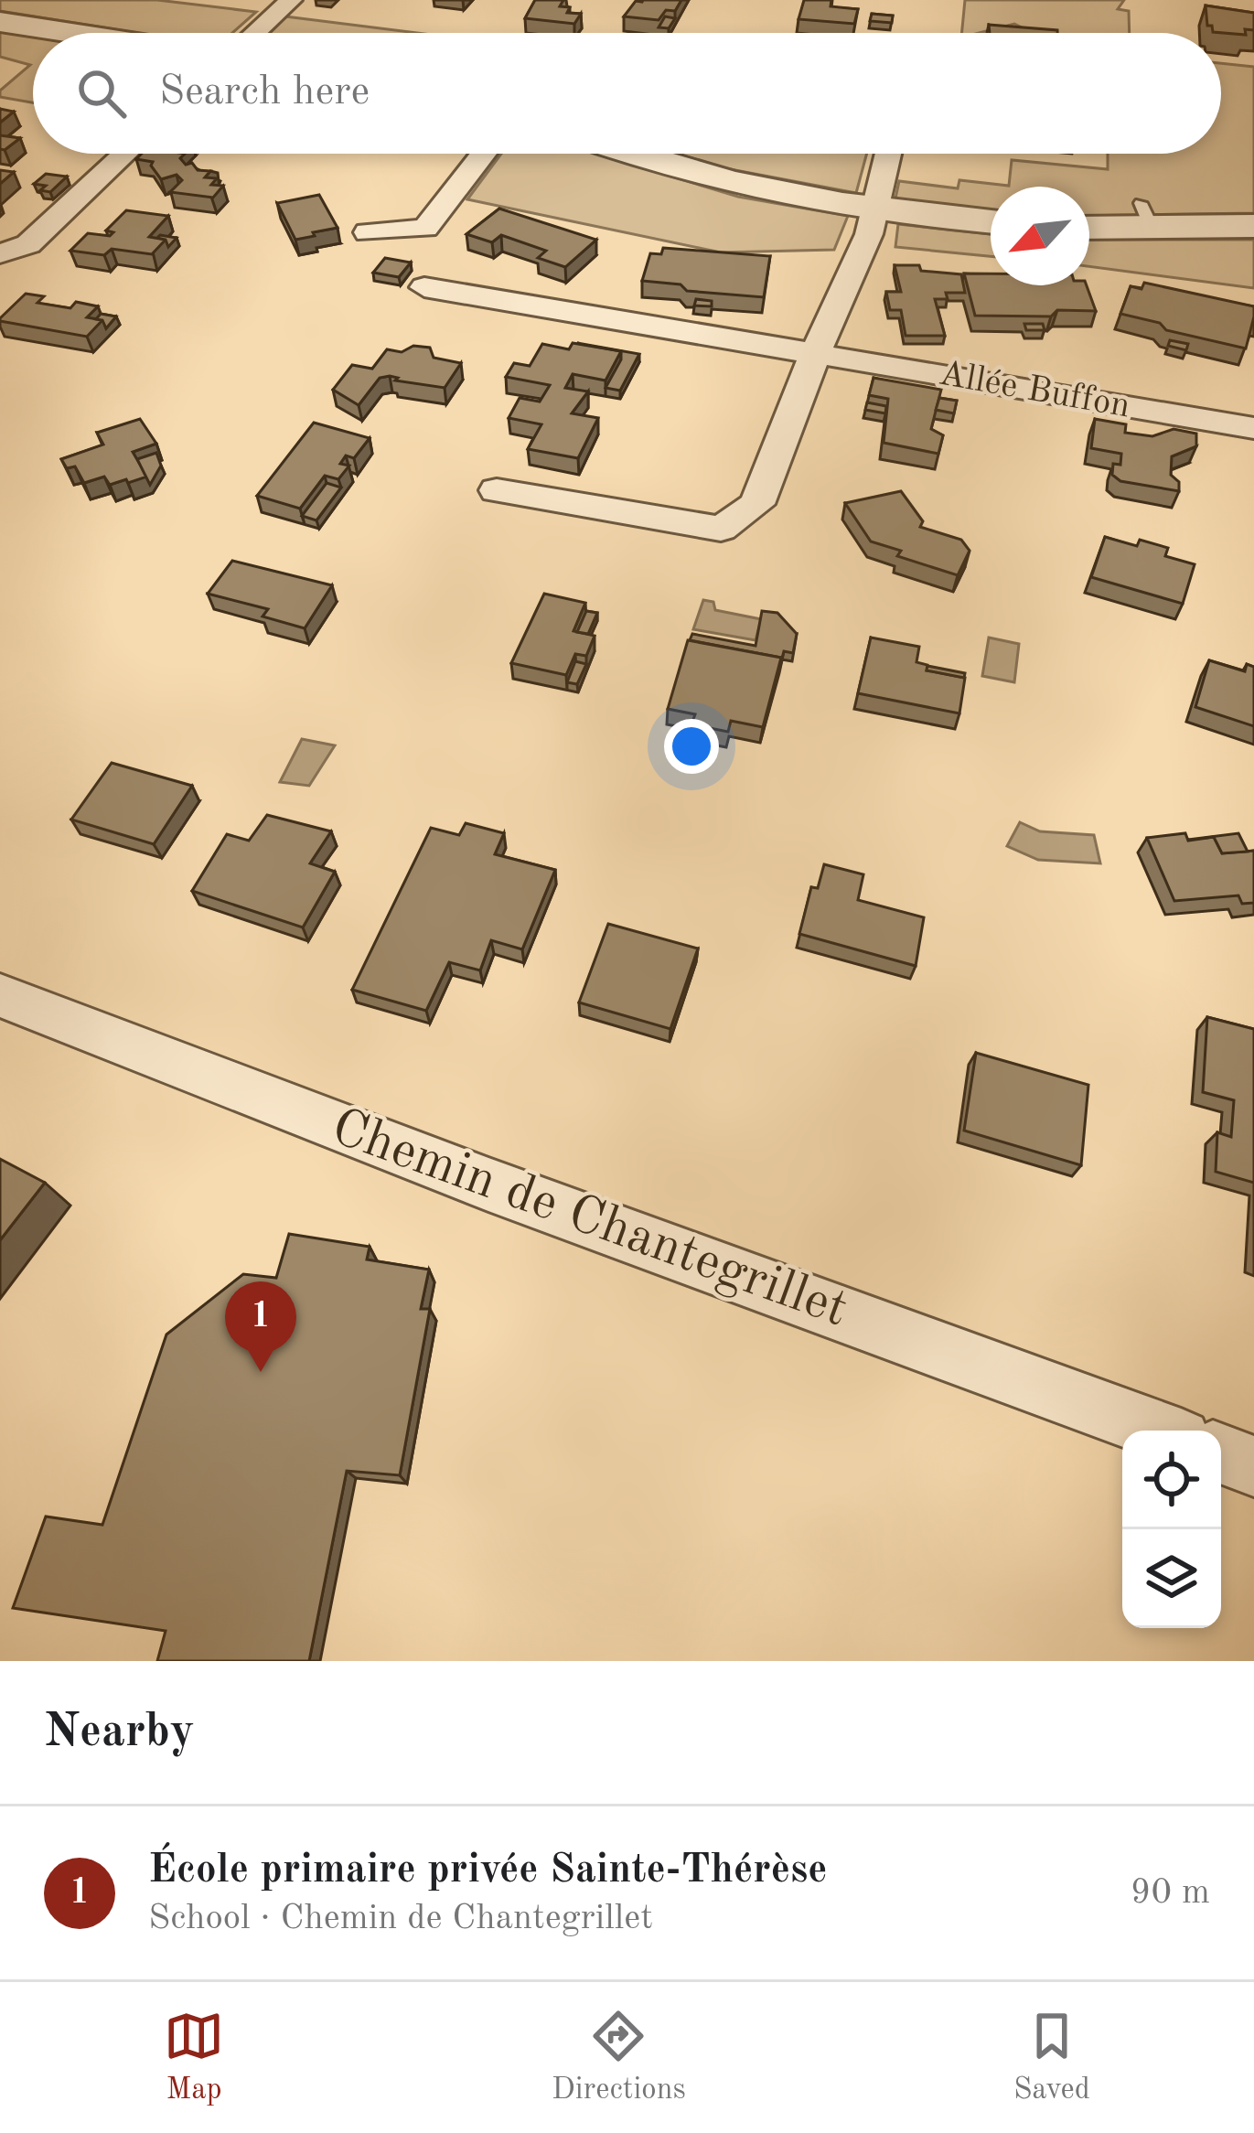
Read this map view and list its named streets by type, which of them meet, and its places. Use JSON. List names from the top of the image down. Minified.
{"streets":{"street":["Allée Buffon","Chemin de Chantegrillet"]},"north":"bottom left","page":{"search":"Search here","pins":"1","heading":"Nearby","list":[{"mark":"1","name":"École primaire privée Sainte-Thérèse","note":"School · Chemin de Chantegrillet","value":"90 m"}],"nav":["Map","Directions","Saved"]}}
